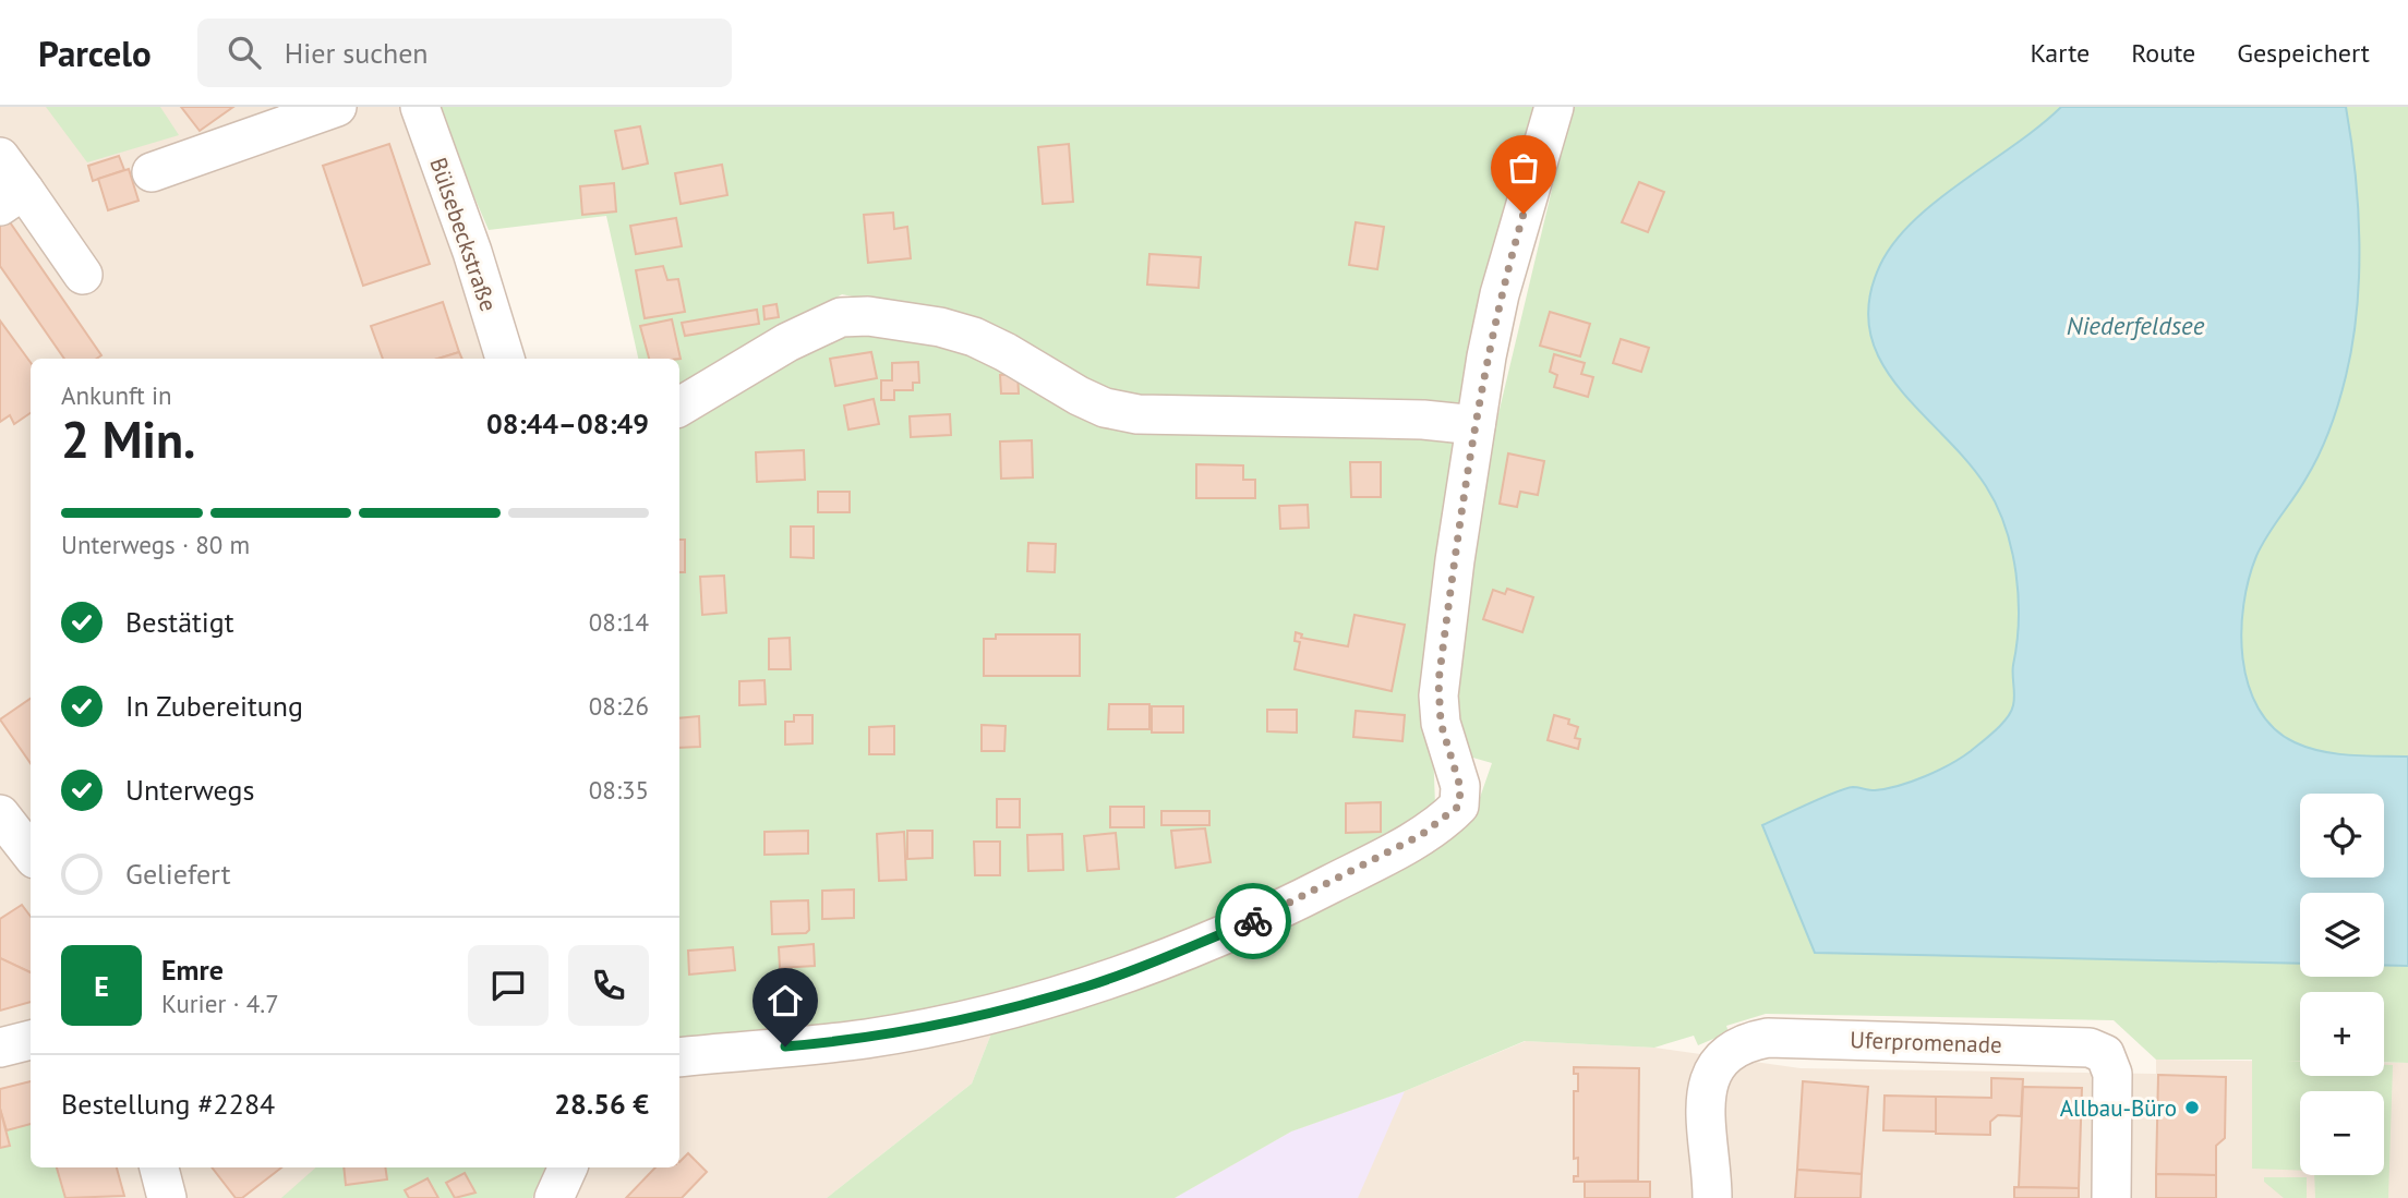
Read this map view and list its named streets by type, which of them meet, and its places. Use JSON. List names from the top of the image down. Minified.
{"streets":{"street":["Bülsebeckstraße","Uferpromenade"]},"water":["Niederfeldsee"],"places":["Allbau-Büro"],"page":{"header":"Parcelo","search":"Hier suchen","nav":["Karte","Route","Gespeichert"],"heading":["2 Min.","Ankunft in","08:44–08:49"],"panel":["Emre","Kurier · 4.7","Bestellung #2284","28.56 €"],"bar":"Unterwegs · 80 m","list":[["Bestätigt","08:14"],["In Zubereitung","08:26"],["Unterwegs","08:35"],"Geliefert"],"map_buttons":["+","−"],"round":"E"}}
